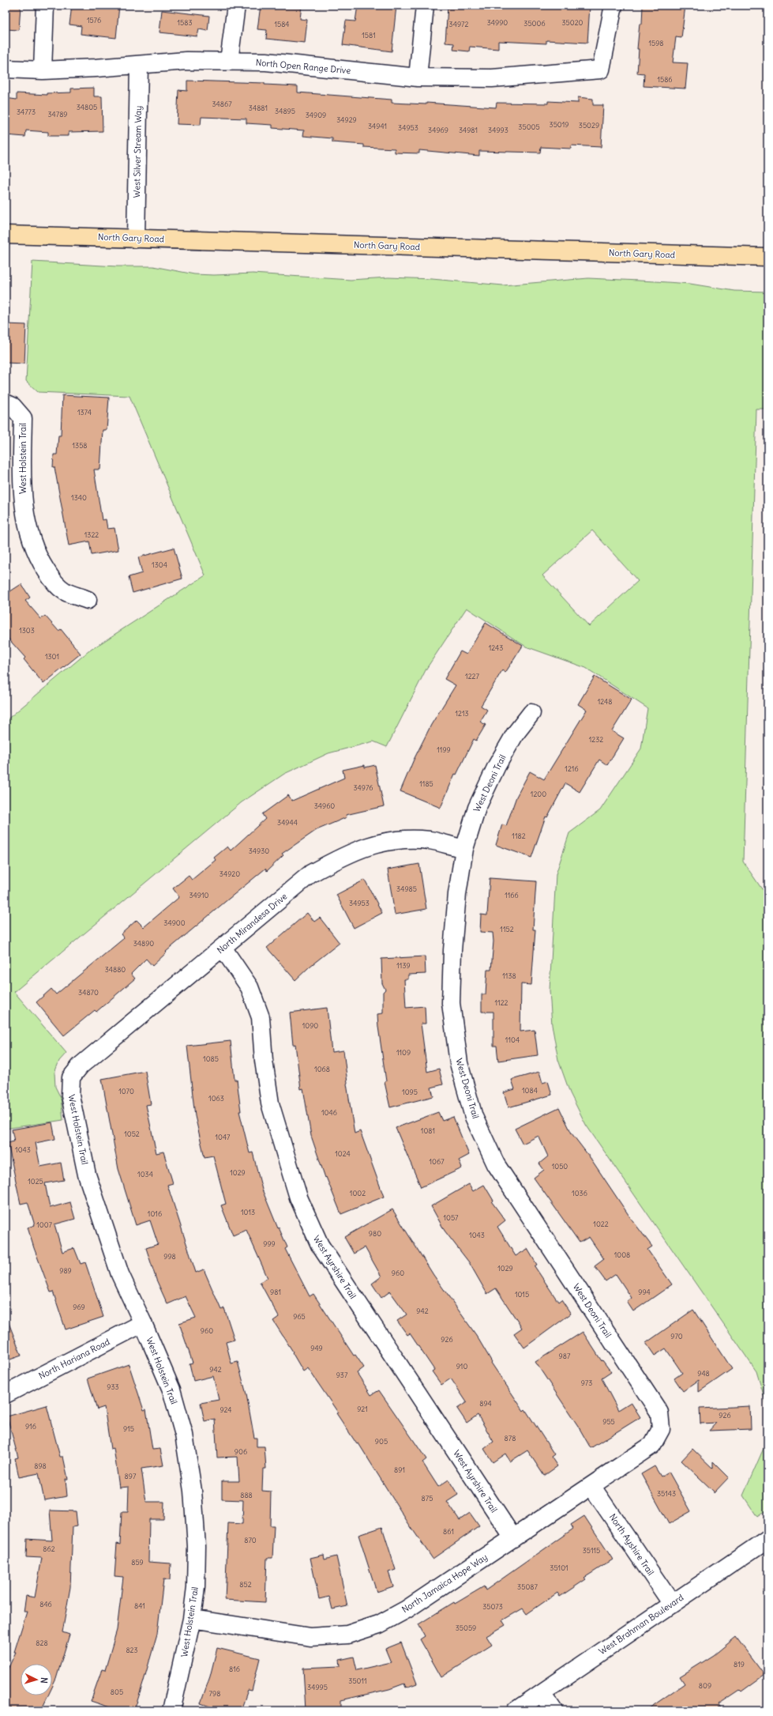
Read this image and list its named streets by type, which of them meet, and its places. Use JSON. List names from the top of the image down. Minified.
{"streets":{"main road":["North Gary Road"],"street":["North Open Range Drive","West Silver Stream Way","West Holstein Trail","West Deoni Trail","North Mirandesa Drive","West Ayrshire Trail","North Hariana Road","North Ayshire Trail","North Jamaica Hope Way","West Brahman Boulevard"]},"crossings":[["North Open Range Drive","West Silver Stream Way"],["West Silver Stream Way","North Gary Road"],["West Holstein Trail","North Mirandesa Drive"],["West Holstein Trail","North Hariana Road"],["West Holstein Trail","North Jamaica Hope Way"],["West Deoni Trail","North Mirandesa Drive"],["West Deoni Trail","North Jamaica Hope Way"],["North Mirandesa Drive","West Ayrshire Trail"],["West Ayrshire Trail","North Jamaica Hope Way"],["North Ayshire Trail","North Jamaica Hope Way"],["North Ayshire Trail","West Brahman Boulevard"]],"house_numbers":["1576","1583","34990","35020","35006","1584","34972","1581","1598","1586","34867","34805","34881","34895","34773","34789","34909","34929","35019","35029","34941","35005","34953","34969","34981","34993","1374","1358","1340","1322","1304","1303","1243","1301","1227","1248","1213","1232","1199","1216","1185","34976","1200","34960","34944","1182","34930","34920","34985","34910","1166","34953","34900","1152","34890","1139","34880","1138","34870","1122","1090","1104","1109","1085","1068","1084","1070","1095","1063","1046","1081","1052","1047","1043","1024","1067","1050","1029","1034","1025","1002","1036","1013","1016","1057","1022","1007","980","1043","999","1008","998","1029","989","960","981","994","1015","969","942","965","960","970","926","949","987","910","942","948","937","973","933","894","921","924","926","955","916","915","878","905","906","898","891","897","35143","888","875","861","870","862","35115","859","35101","852","35087","846","841","35073","35059","828","823","819","816","35011","809","34995","805","798"],"north":"right"}
